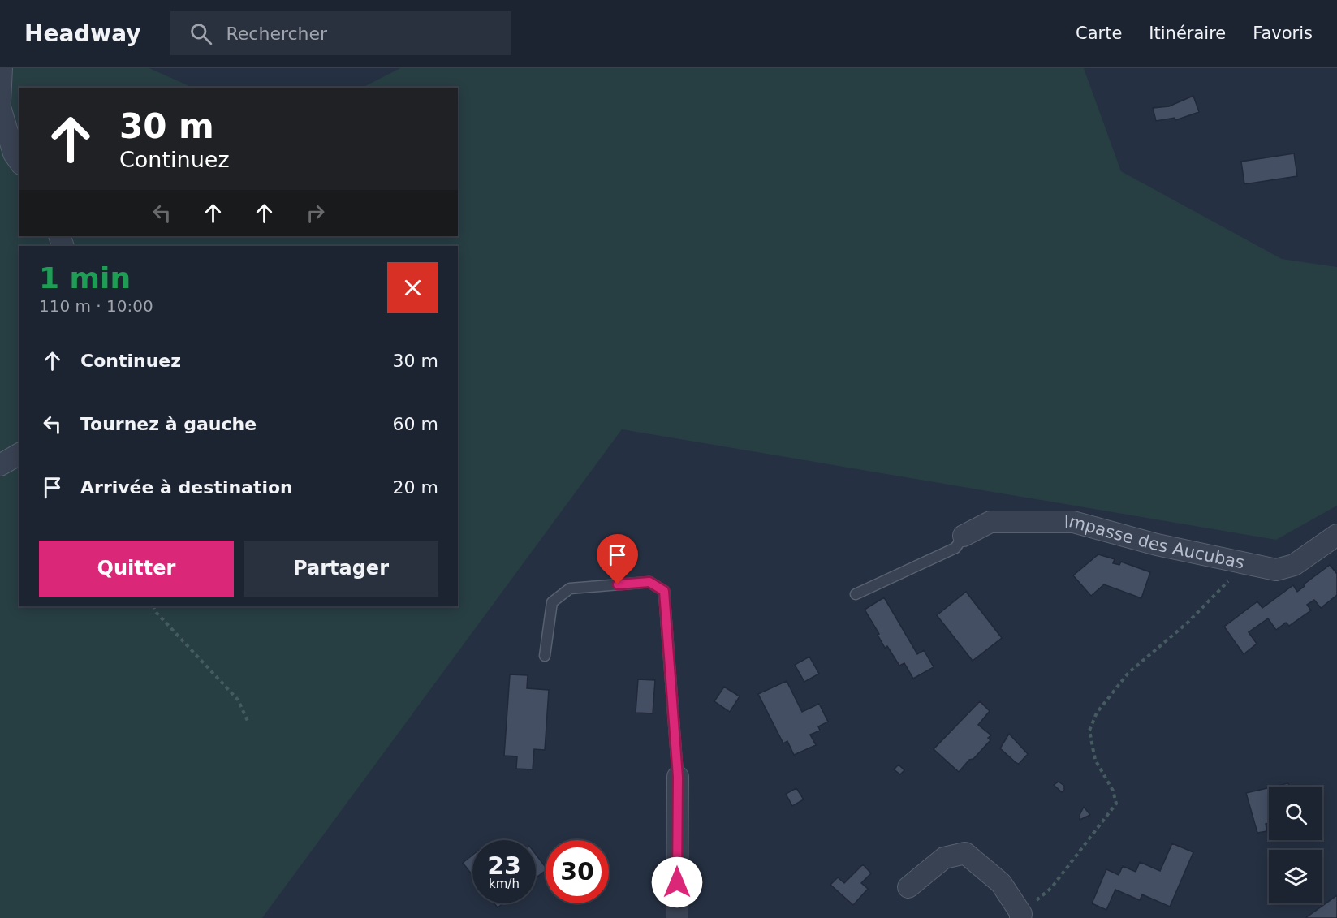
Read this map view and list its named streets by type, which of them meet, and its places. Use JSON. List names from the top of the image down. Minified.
{"streets":{"street":["Impasse des Aucubas"]},"page":{"header":"Headway","search":"Rechercher","nav":["Carte","Itinéraire","Favoris"],"turn":["30 m","Continuez"],"heading":["1 min","110 m · 10:00"],"list":[{"name":"Continuez","value":"30 m"},{"name":"Tournez à gauche","value":"60 m"},{"name":"Arrivée à destination","value":"20 m"}],"buttons":["Quitter","Partager"],"speed":"23 km/h","limit":"30"}}
